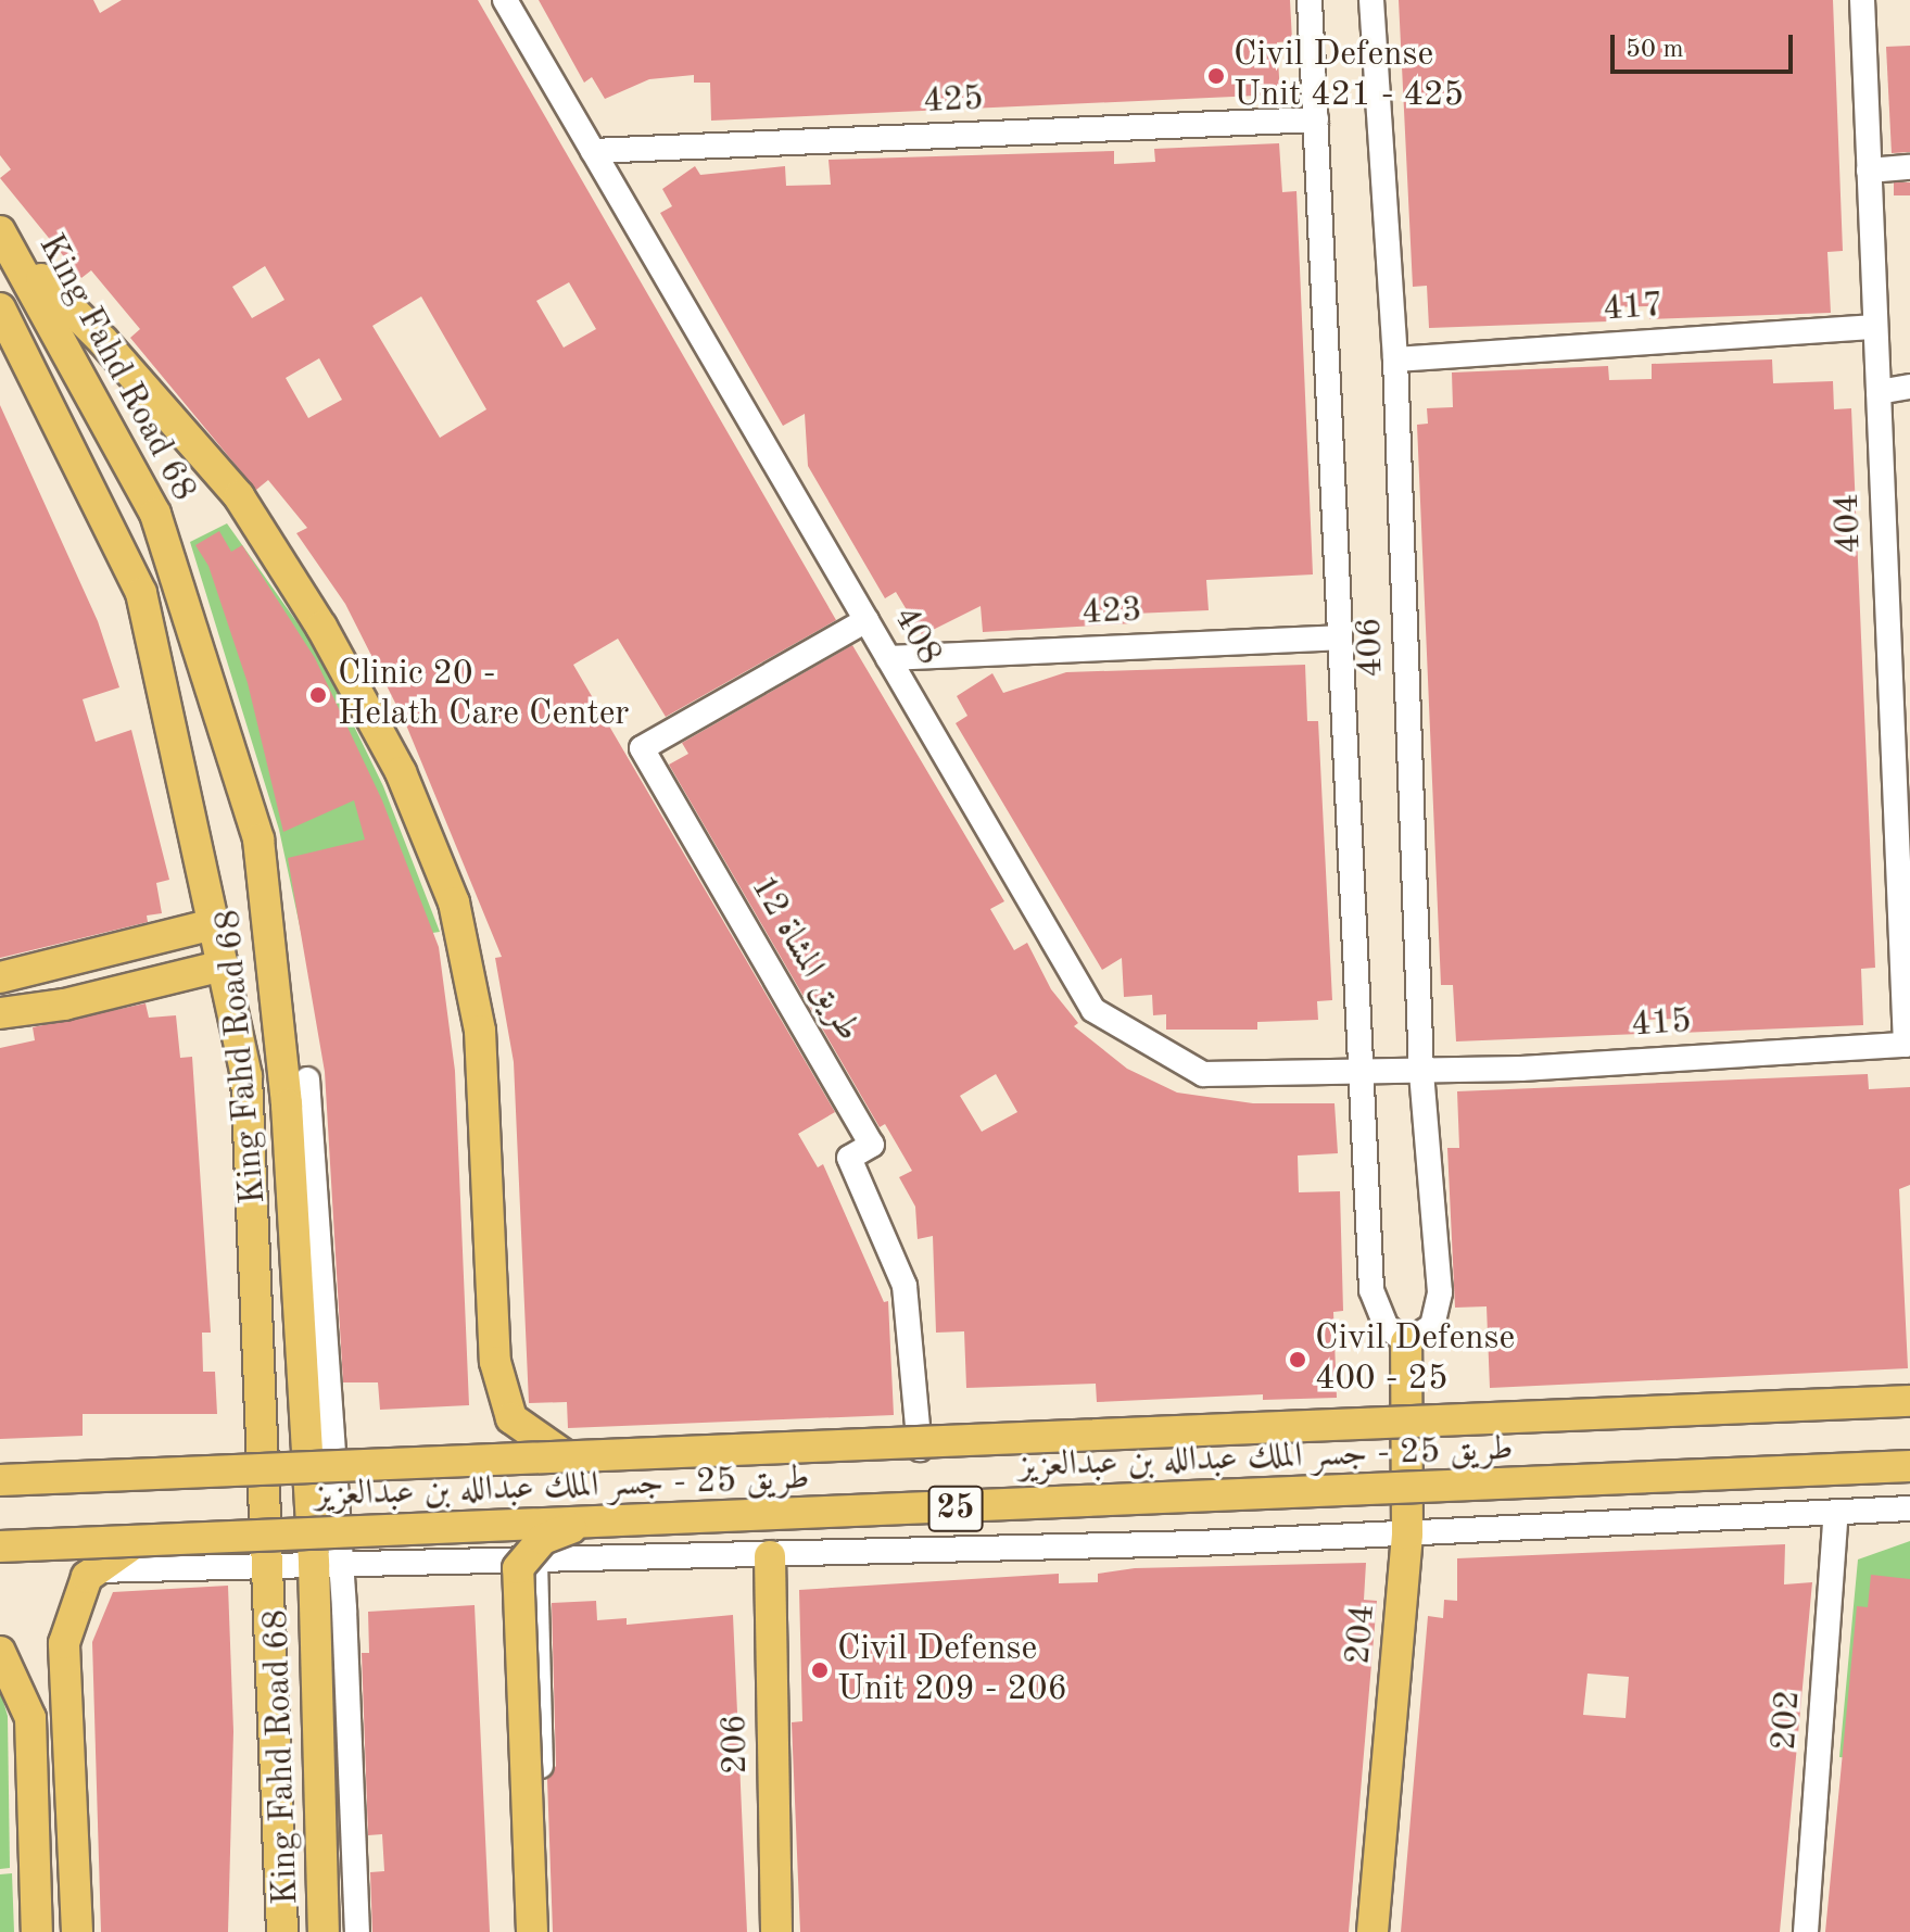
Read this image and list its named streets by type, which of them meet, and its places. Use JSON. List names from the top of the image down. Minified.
{"streets":{"main road":["King Fahd Road 68","طريق 25 - جسر الملك عبدالله بن عبدالعزيز","25","204","206"],"street":["425","417","404","423","408","406","طريق المشاة 12","415","202"]},"crossings":[["425","408"],["425","406"],["417","404"],["417","406"],["404","415"],["423","408"],["423","406"],["408","406"],["408","طريق المشاة 12"],["408","415"],["406","415"],["406","204"]],"places":["Civil Defense Unit 421 - 425","Clinic 20 - Helath Care Center","Civil Defense 400 - 25","Civil Defense Unit 209 - 206"],"scale_bar":"50 m"}
